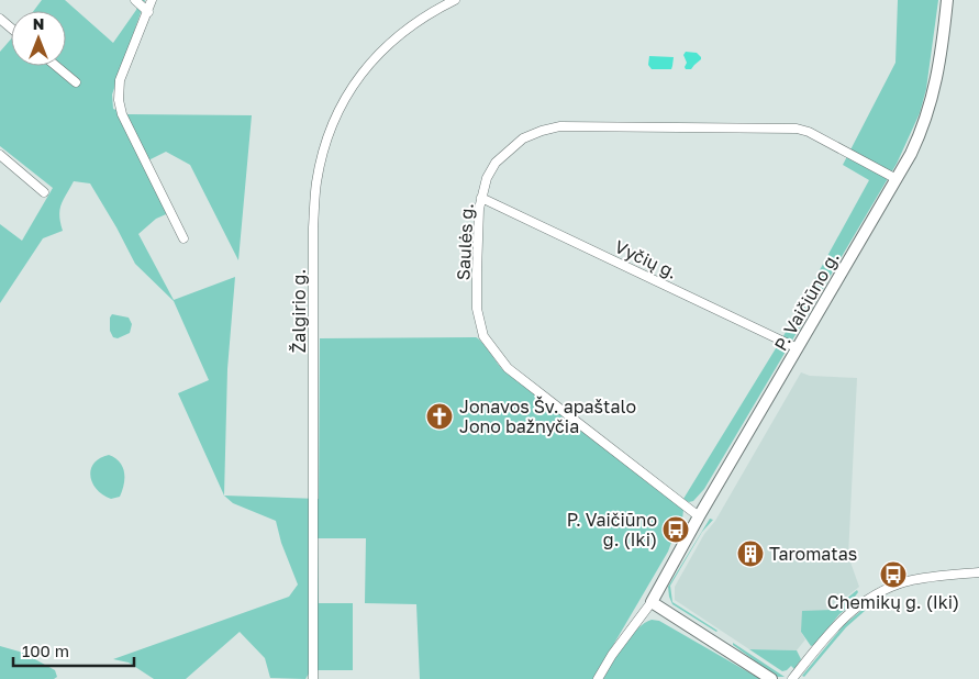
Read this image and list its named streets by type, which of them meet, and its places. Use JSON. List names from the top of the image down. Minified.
{"streets":{"main road":["P. Vaičiūno g."],"street":["Saulės g.","Vyčių g.","Žalgirio g."]},"crossings":[["Saulės g.","Vyčių g."],["Saulės g.","P. Vaičiūno g."],["Vyčių g.","P. Vaičiūno g."]],"places":{"church":["Jonavos Šv. apaštalo Jono bažnyčia"],"bus stop":["P. Vaičiūno g. (Iki)","Chemikų g. (Iki)"],"building":["Taromatas"]},"scale_bar":"100 m","north":"top"}
